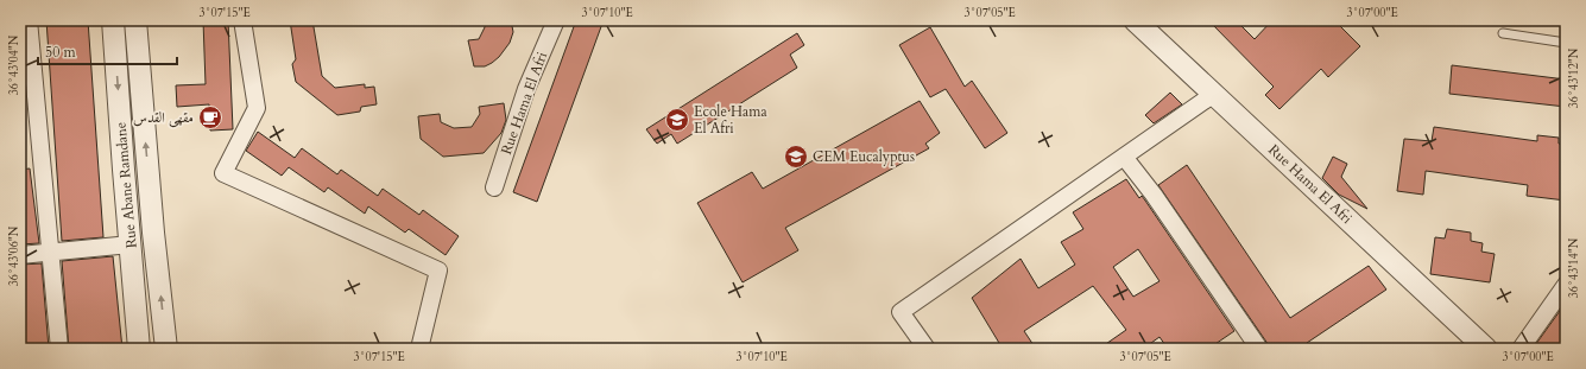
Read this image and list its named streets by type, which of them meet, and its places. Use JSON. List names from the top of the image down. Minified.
{"streets":{"street":["Rue Hama El Afri","Rue Abane Ramdane"]},"places":{"cafe":["مقهى القدس"],"school or university":["Ecole Hama El Afri","CEM Eucalyptus"]},"scale_bar":"50 m","coordinates":["3°07'15\"E","3°07'10\"E","3°07'05\"E","3°07'00\"E","36°43'04\"N","36°43'12\"N","36°43'06\"N","36°43'14\"N"]}
